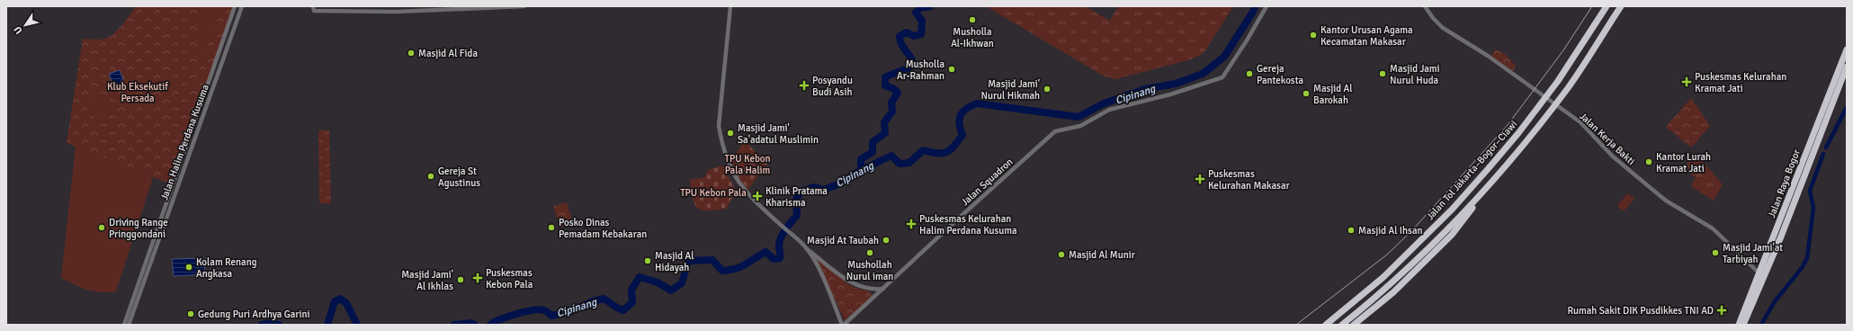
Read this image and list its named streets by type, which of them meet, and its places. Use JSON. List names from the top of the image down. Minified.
{"streets":{"highway":["Jalan Tol Jakarta–Bogor–Ciawi","Jalan Raya Bogor"],"street":["Jalan Kerja Bakti","Jalan Halim Perdana Kusuma","Jalan Squadron"]},"crossings":[["Jalan Kerja Bakti","Jalan Raya Bogor"]],"water":["Cipinang"],"parks":["Klub Eksekutif Persada","TPU Kebon Pala Halim","TPU Kebon Pala"],"places":{"other":["Musholla Al-Ikhwan","Kantor Urusan Agama Kecamatan Makasar","Masjid Al Fida","Musholla Ar-Rahman","Gereja Pantekosta","Masjid Jami Nurul Huda","Masjid Jami' Nurul Hikmah","Masjid Al Barokah","Masjid Jami' Sa'adatul Muslimin","Kantor Lurah Kramat Jati","Gereja St Agustinus","Driving Range Pringgondani","Posko Dinas Pemadam Kebakaran","Masjid Al Ihsan","Masjid At Taubah","Mushollah Nurul iman","Masjid Jami'at Tarbiyah","Masjid Al Munir","Masjid Al Hidayah","Kolam Renang Angkasa","Masjid Jami' Al Ikhlas","Gedung Puri Ardhya Garini"],"health":["Puskesmas Kelurahan Kramat Jati","Posyandu Budi Asih","Puskesmas Kelurahan Makasar","Klinik Pratama Kharisma","Puskesmas Kelurahan Halim Perdana Kusuma","Puskesmas Kebon Pala","Rumah Sakit DIK Pusdikkes TNI AD"]},"north":"bottom left"}
